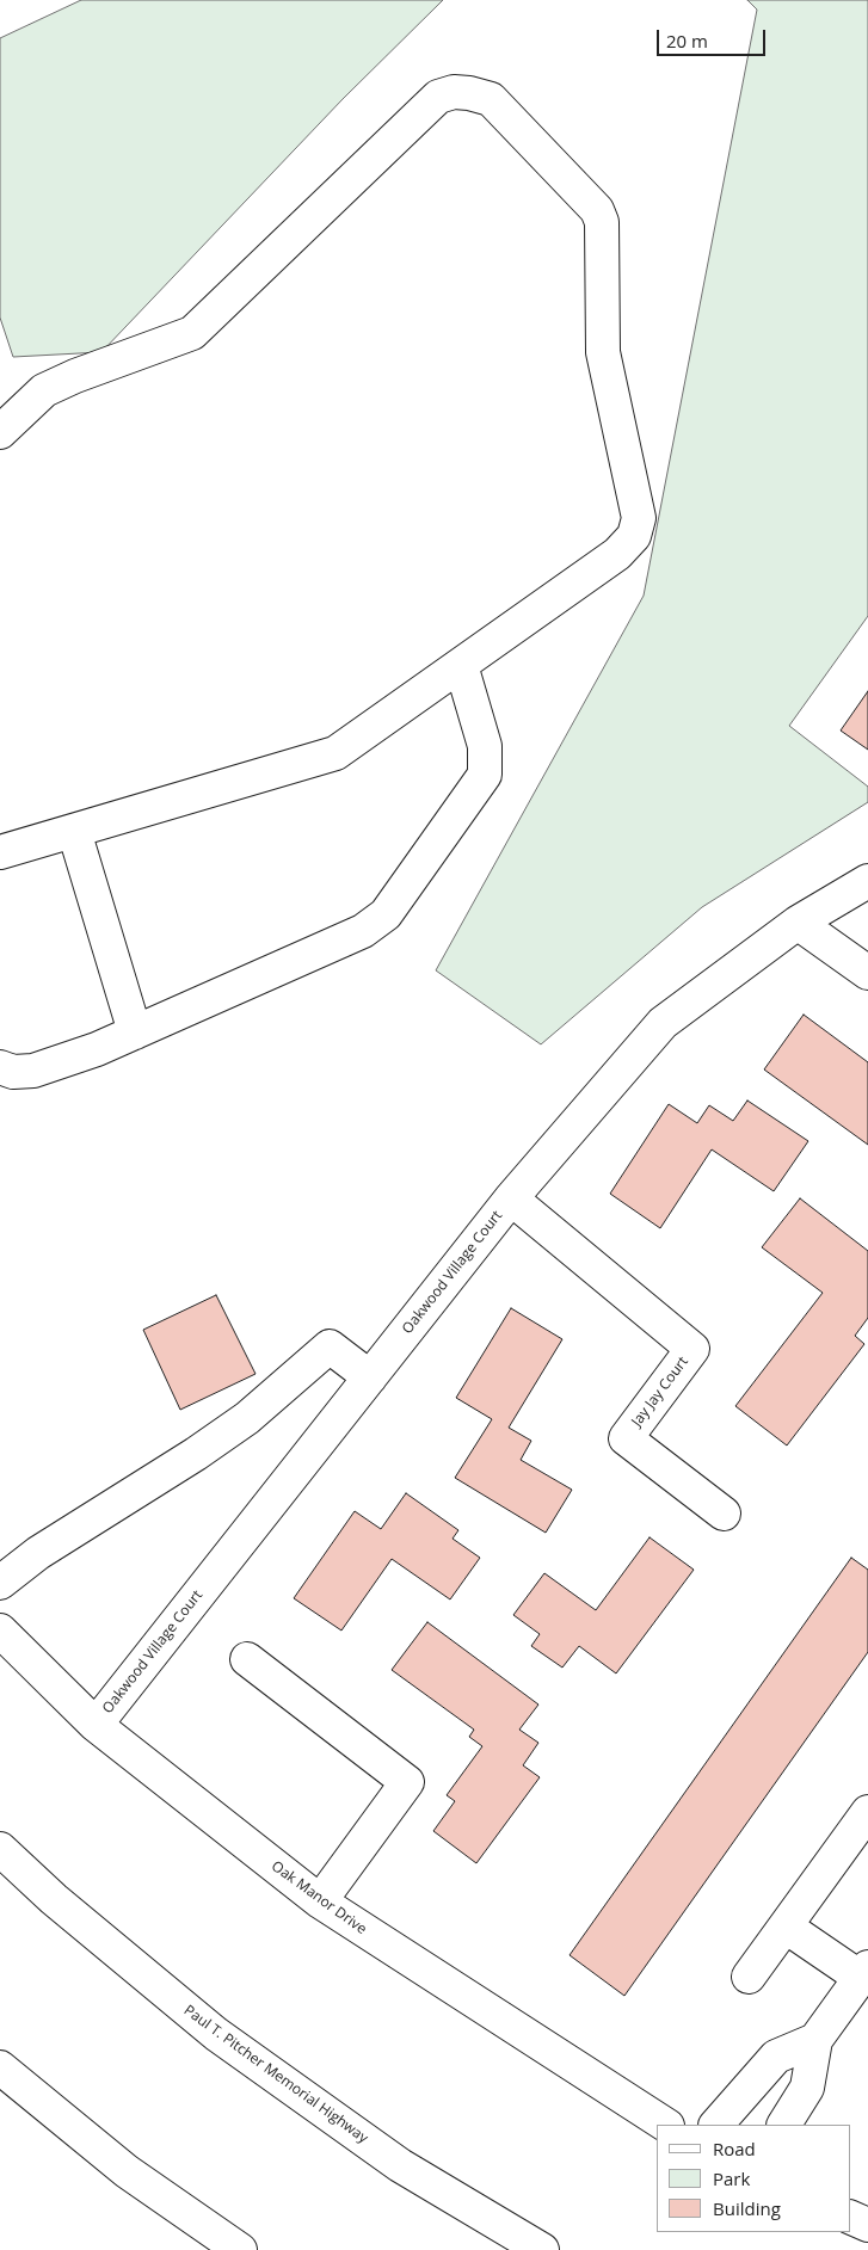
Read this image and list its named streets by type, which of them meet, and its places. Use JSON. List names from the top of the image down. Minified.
{"streets":{"main road":["Oakwood Village Court","Jay Jay Court","Oak Manor Drive","Paul T. Pitcher Memorial Highway"]},"crossings":[["Oakwood Village Court","Jay Jay Court"],["Oakwood Village Court","Oak Manor Drive"]],"legend":["Road","Park","Building"],"scale_bar":"20 m"}
